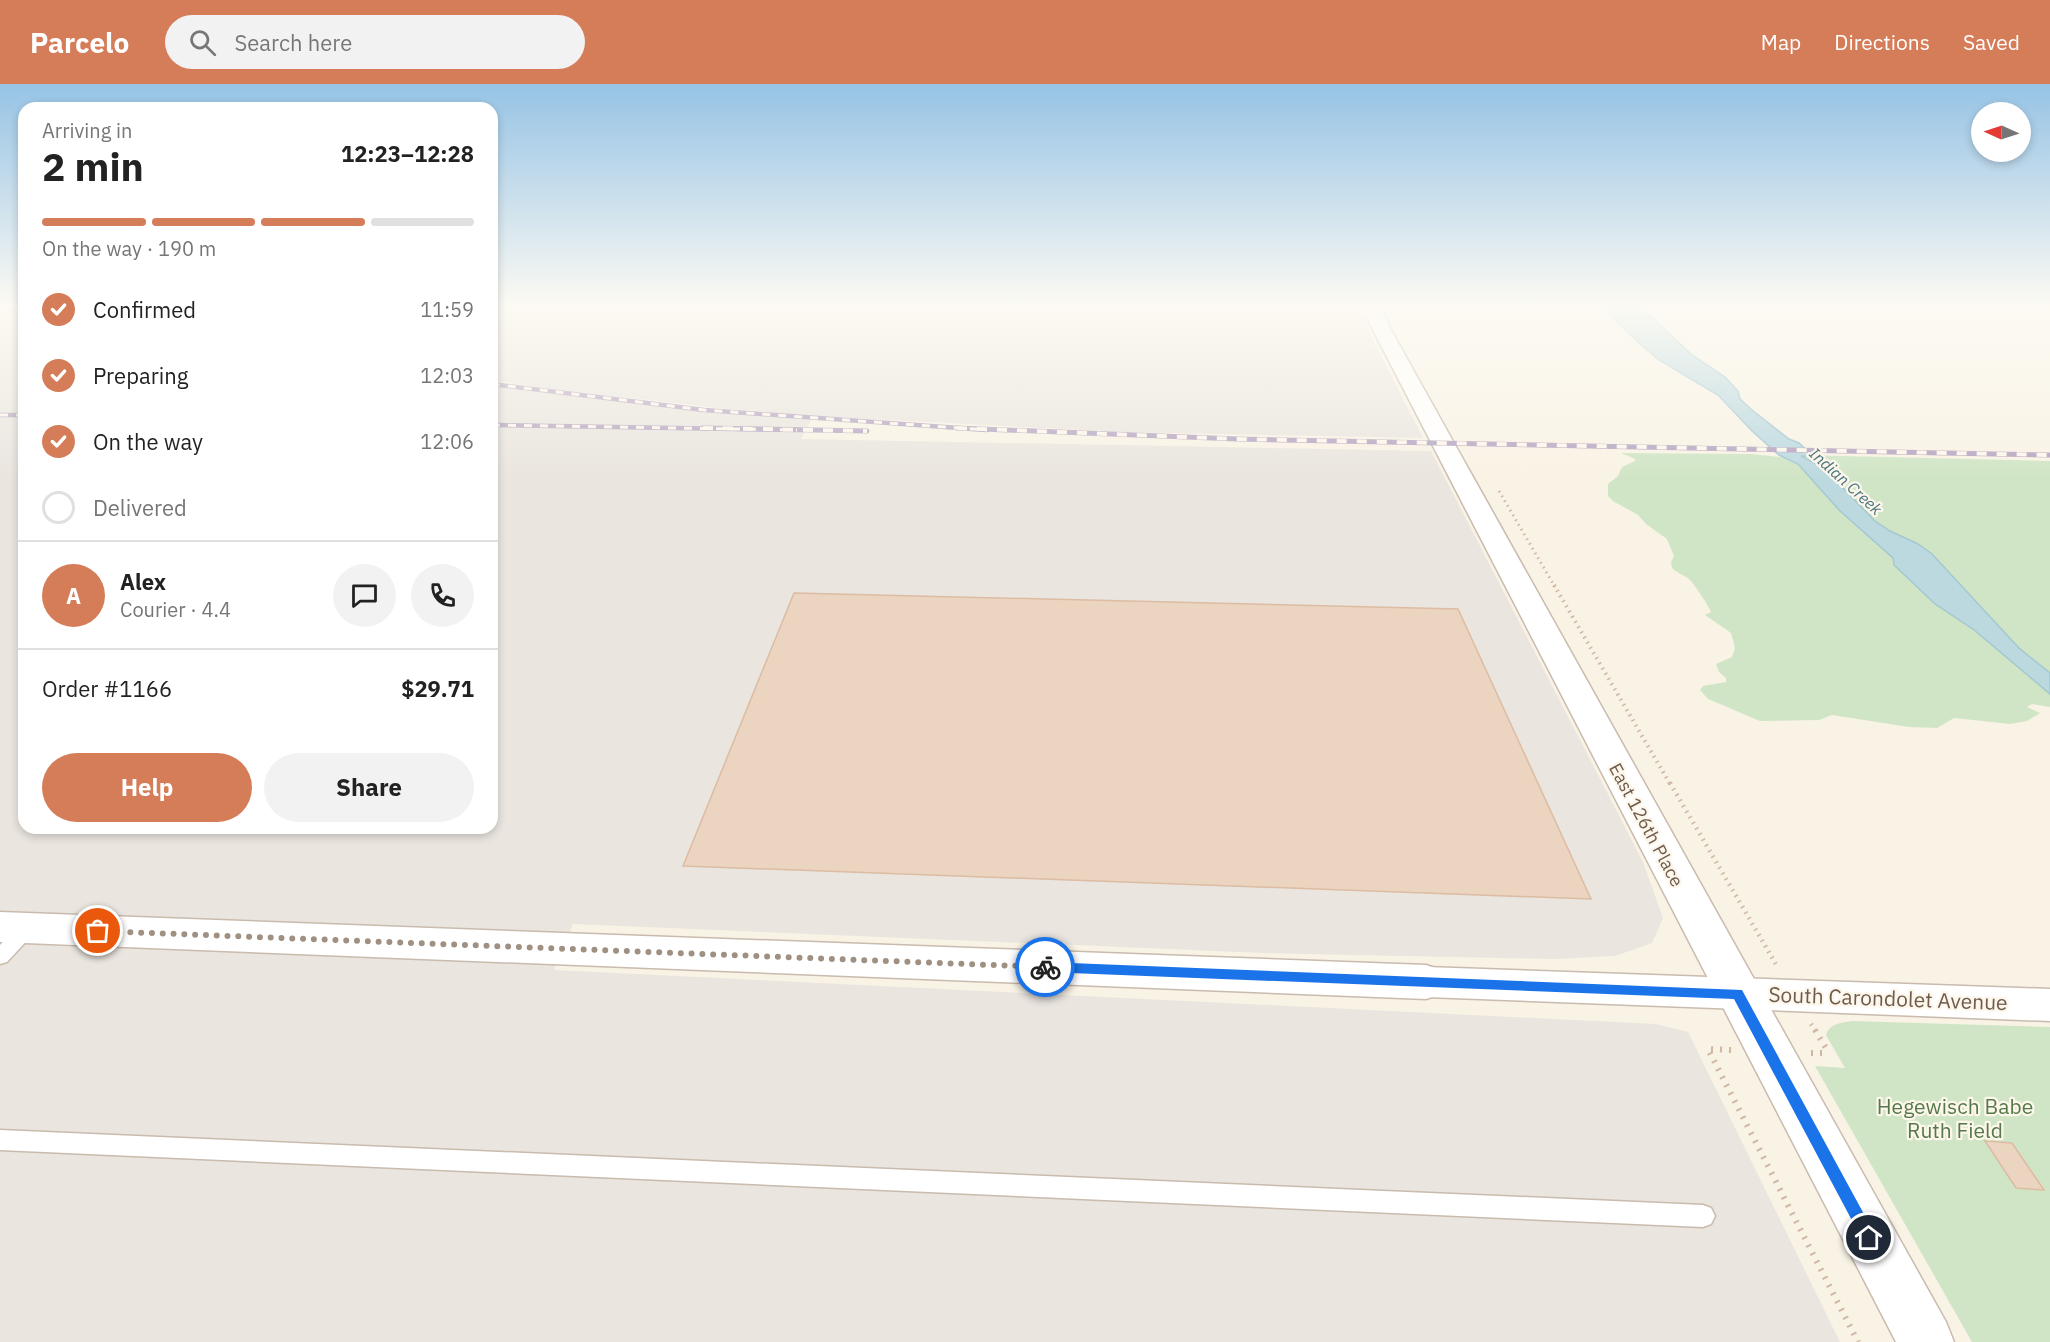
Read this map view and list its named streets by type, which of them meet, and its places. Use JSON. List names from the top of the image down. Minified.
{"streets":{"street":["East 126th Place","South Carondolet Avenue"]},"crossings":[["East 126th Place","South Carondolet Avenue"]],"water":["Indian Creek"],"parks":["Hegewisch Babe Ruth Field"],"north":"left","page":{"header":"Parcelo","search":"Search here","nav":["Map","Directions","Saved"],"heading":["2 min","Arriving in","12:23–12:28"],"panel":["Alex","Courier · 4.4","Order #1166","$29.71"],"bar":"On the way · 190 m","list":[["Confirmed","11:59"],["Preparing","12:03"],["On the way","12:06"],"Delivered"],"round":"A","buttons":["Help","Share"]}}
